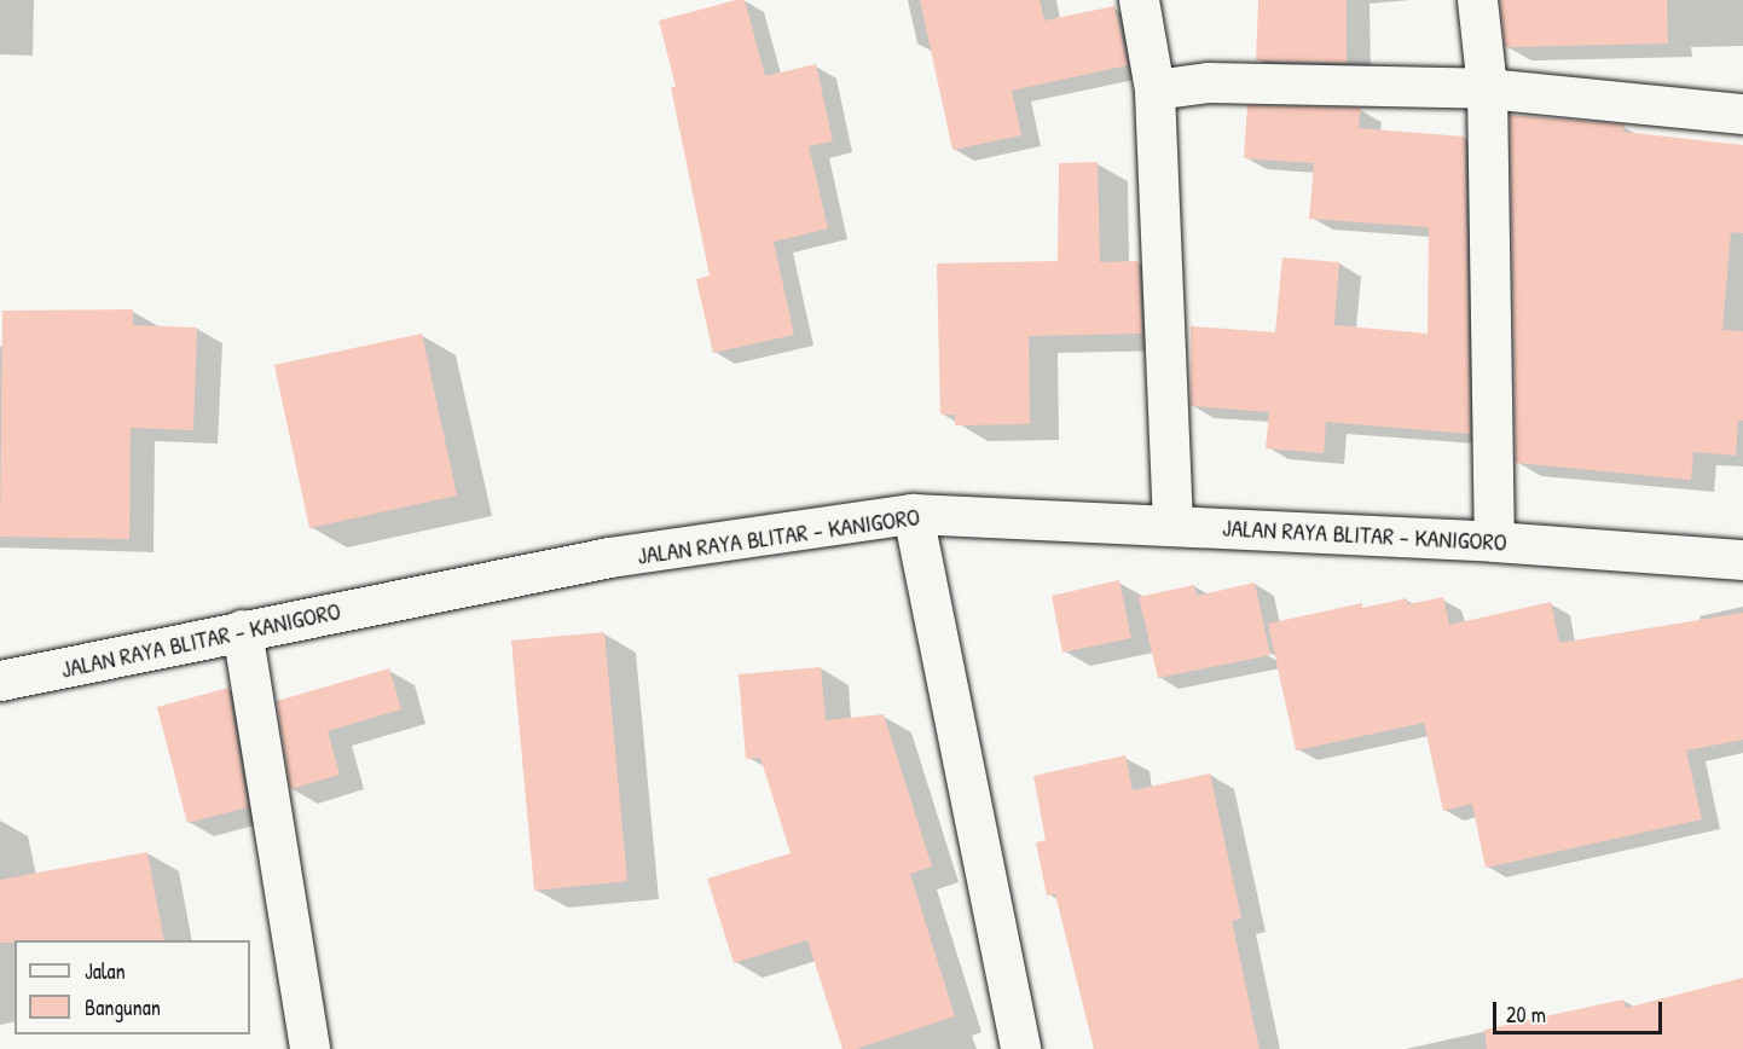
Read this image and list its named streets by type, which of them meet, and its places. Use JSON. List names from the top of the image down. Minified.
{"streets":{"street":["JALAN RAYA BLITAR - KANIGORO"]},"legend":["Jalan","Bangunan"],"scale_bar":"20 m"}
